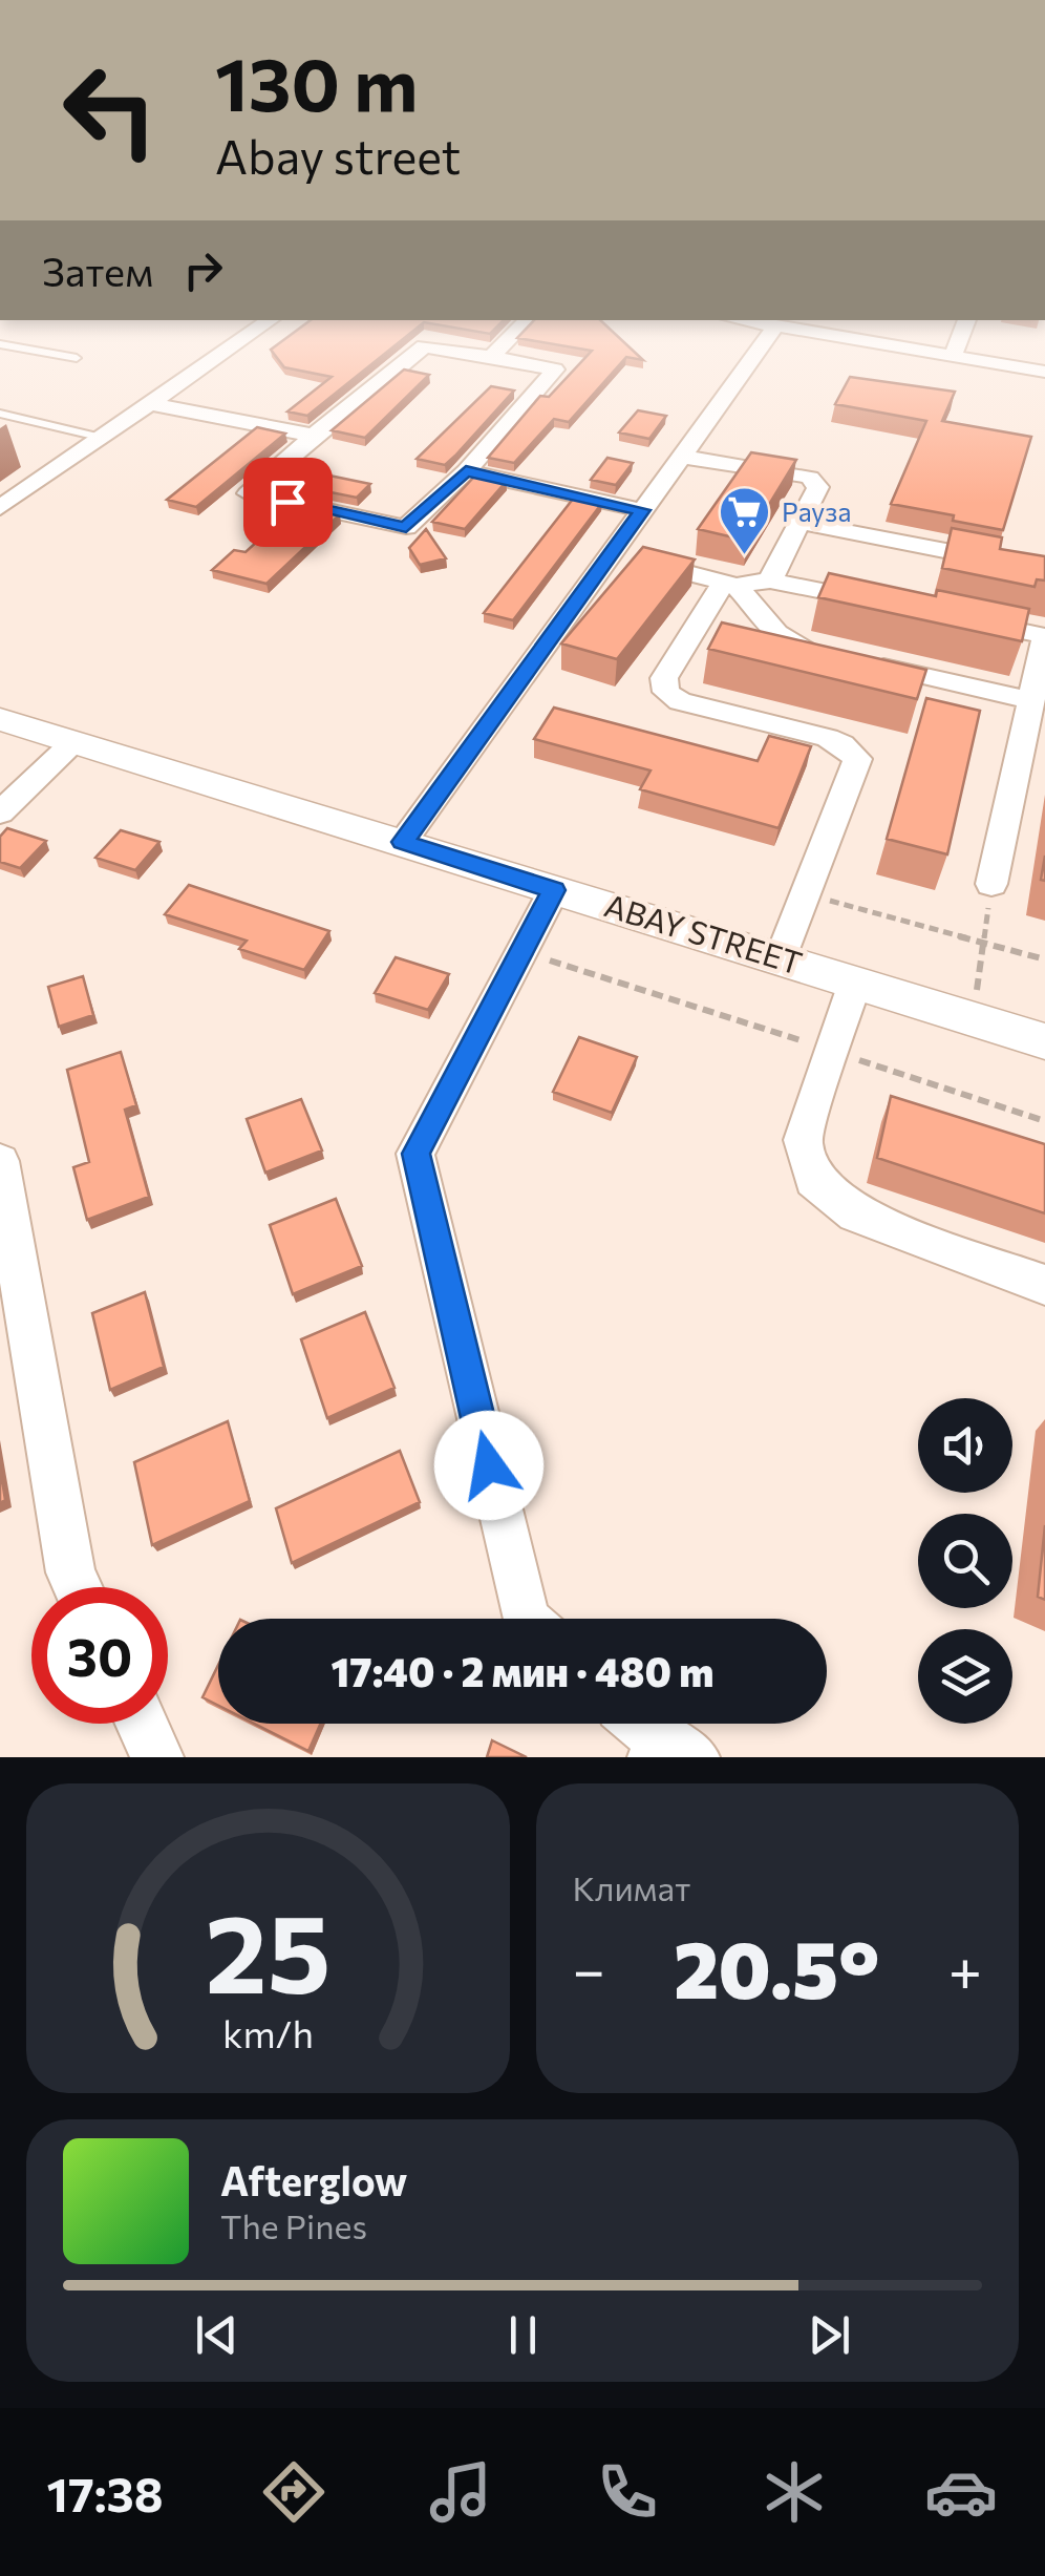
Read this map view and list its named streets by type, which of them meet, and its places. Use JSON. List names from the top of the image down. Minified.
{"streets":{"street":["ABAY STREET"]},"places":{"supermarket":["Рауза"]},"page":{"turn":["130 m","Abay street"],"then":"Затем","limit":"30","trip":"17:40 · 2 мин · 480 m","tile":"Климат","heat":["−","20.5°","+"],"song":["Afterglow","The Pines"],"tabs":"17:38","gauge":["25","km/h"]}}
